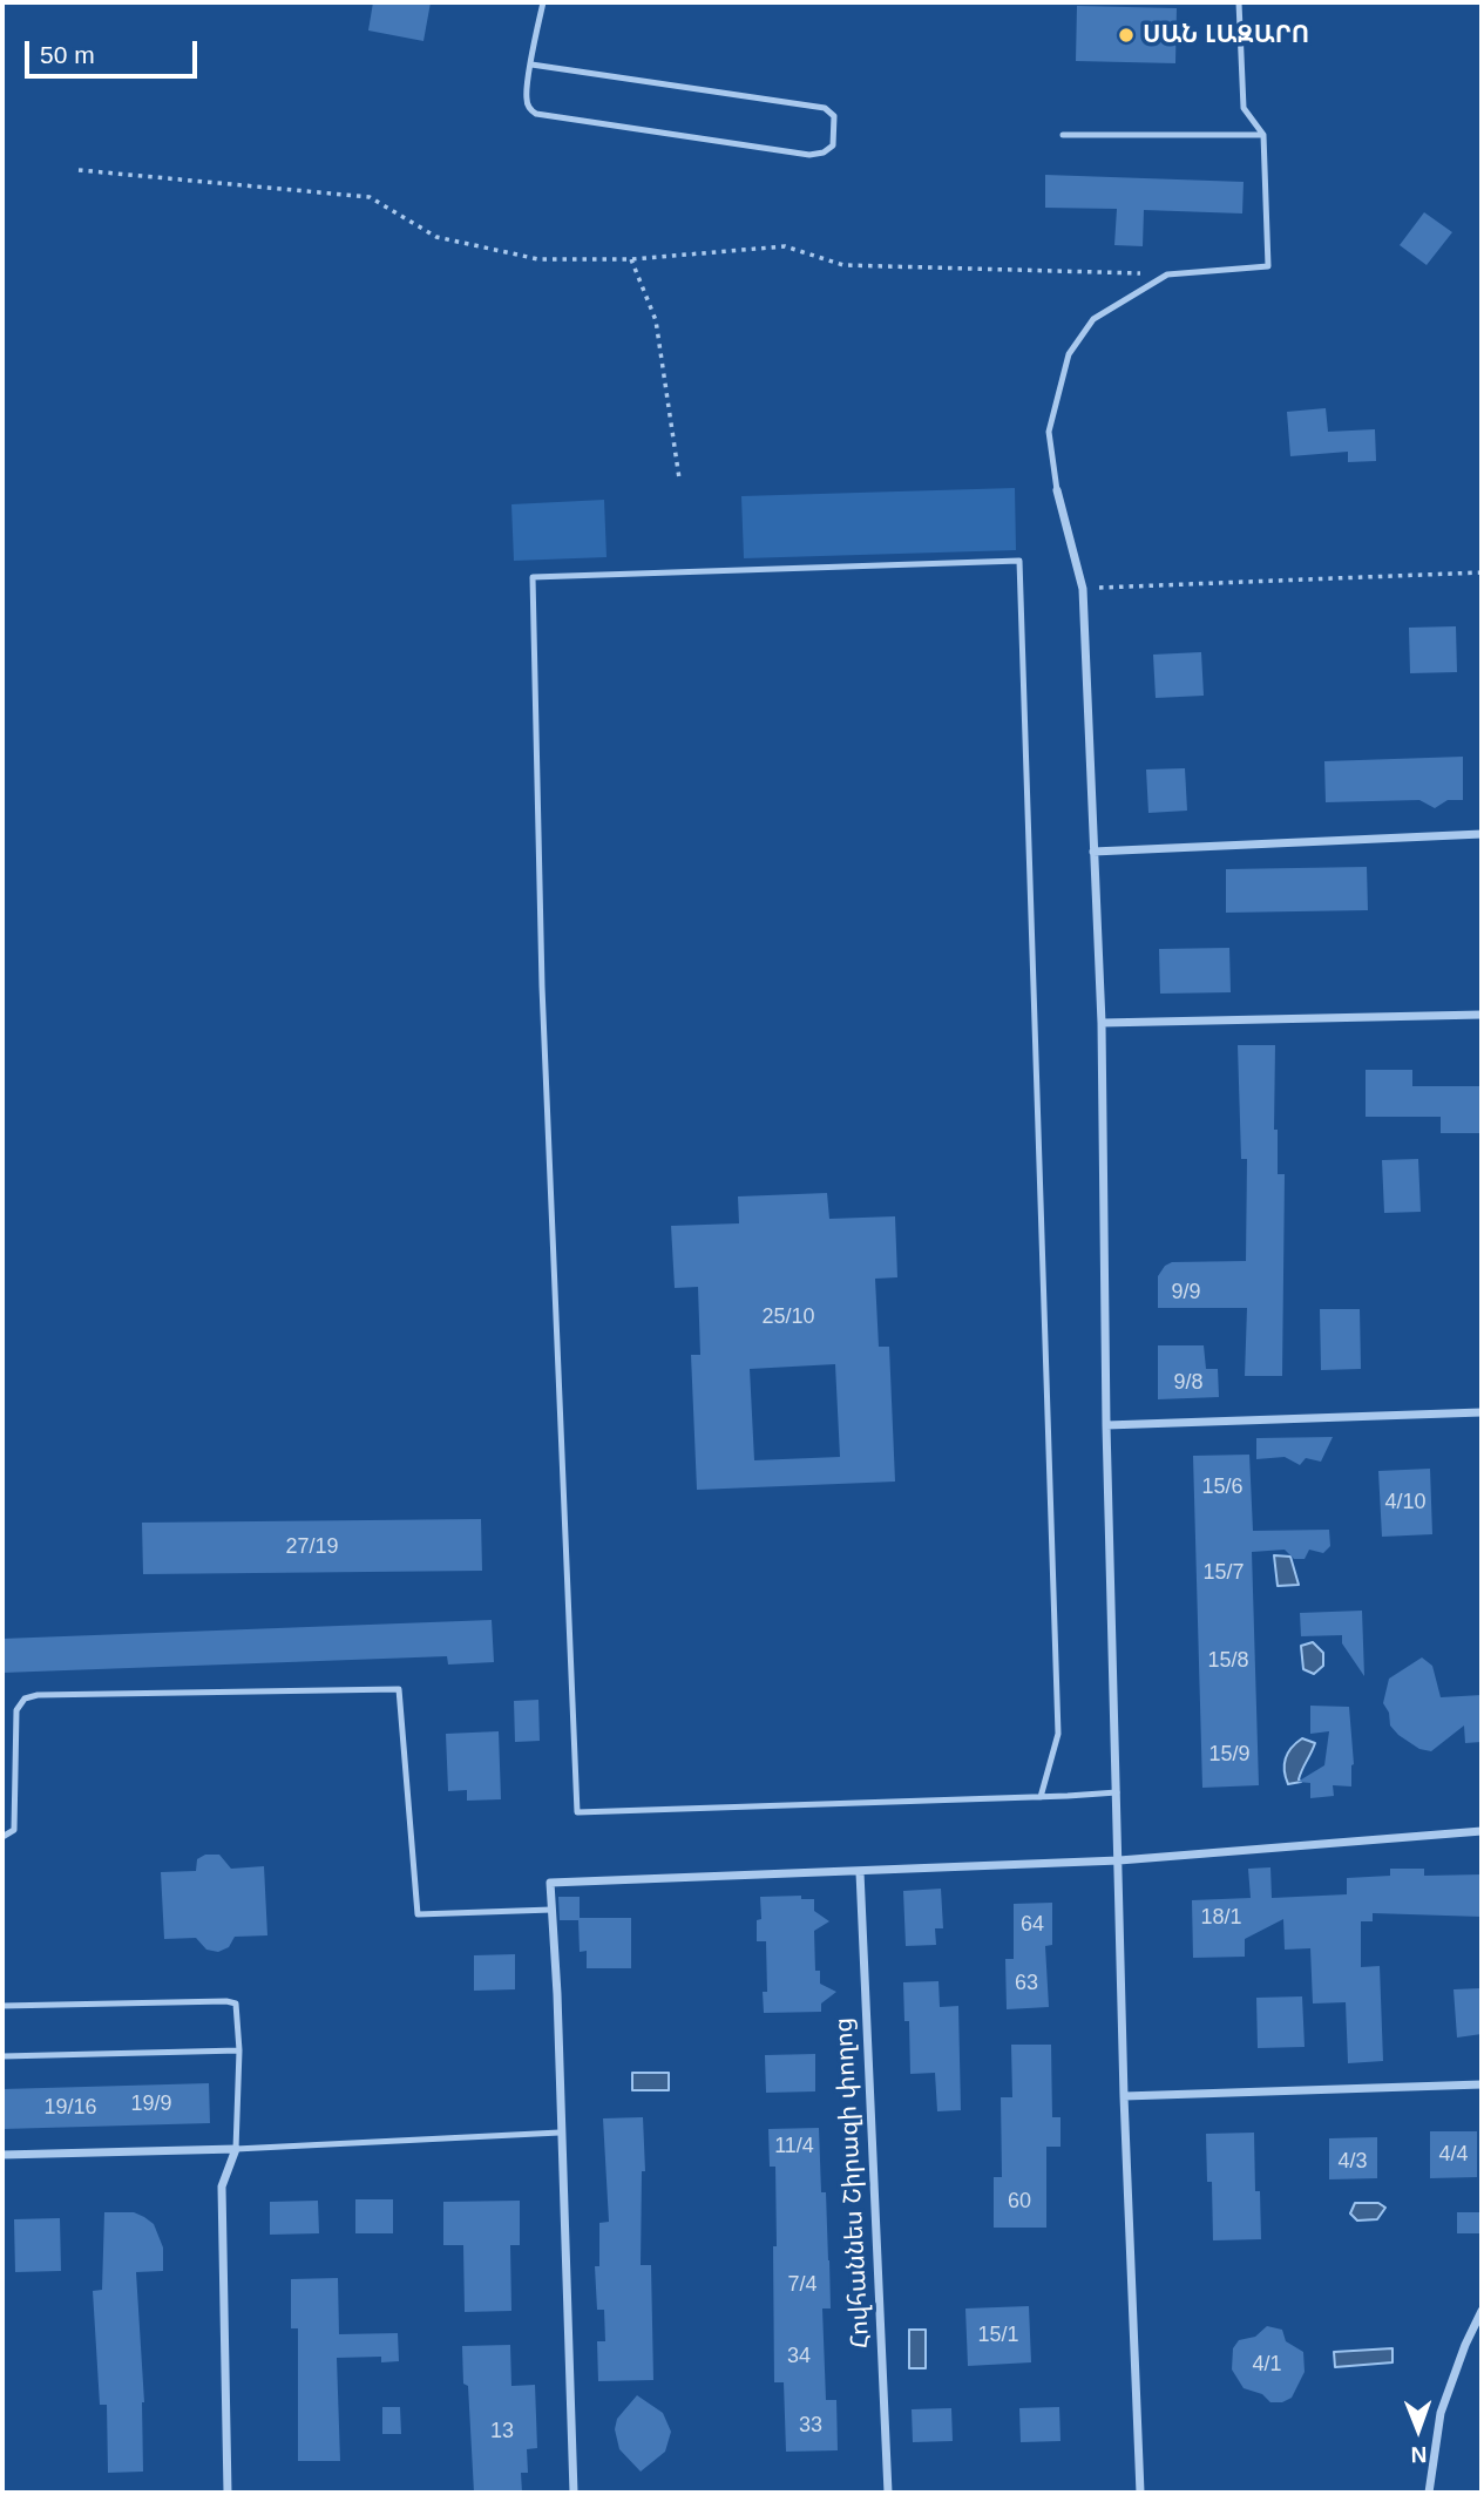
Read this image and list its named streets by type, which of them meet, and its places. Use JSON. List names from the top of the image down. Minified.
{"streets":{"street":["Հովհաննես Շիրազի փողոց"]},"places":["ՍԱՆ ԼԱԶԱՐՈ"],"house_numbers":["9/9","25/10","9/8","15/6","4/10","27/19","15/7","15/8","15/9","18/1","64","63","19/9","19/16","11/4","4/4","4/3","60","7/4","15/1","34","4/1","33","13"],"scale_bar":"50 m","north":"bottom"}
